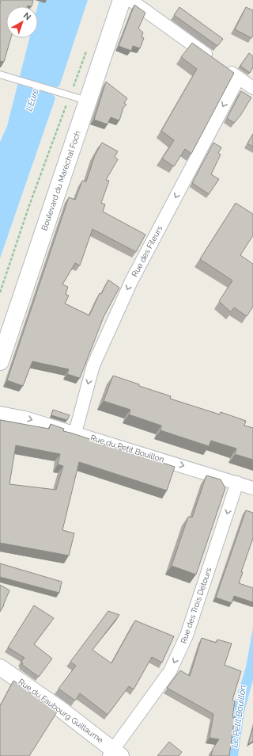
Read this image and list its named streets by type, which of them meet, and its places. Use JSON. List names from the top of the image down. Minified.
{"streets":{"main road":["Boulevard du Maréchal Foch"],"street":["Rue des Fileurs","Rue du Petit Bouillon","Rue des Trois Détours","Rue du Faubourg Guillaume"]},"crossings":[["Rue des Fileurs","Rue du Petit Bouillon"],["Rue du Petit Bouillon","Rue des Trois Détours"],["Rue des Trois Détours","Rue du Faubourg Guillaume"]],"one_way":["Rue des Fileurs","Rue du Petit Bouillon","Rue des Trois Détours"],"water":["L'Eure","Le Petit Bouillon"],"north":"top right"}
